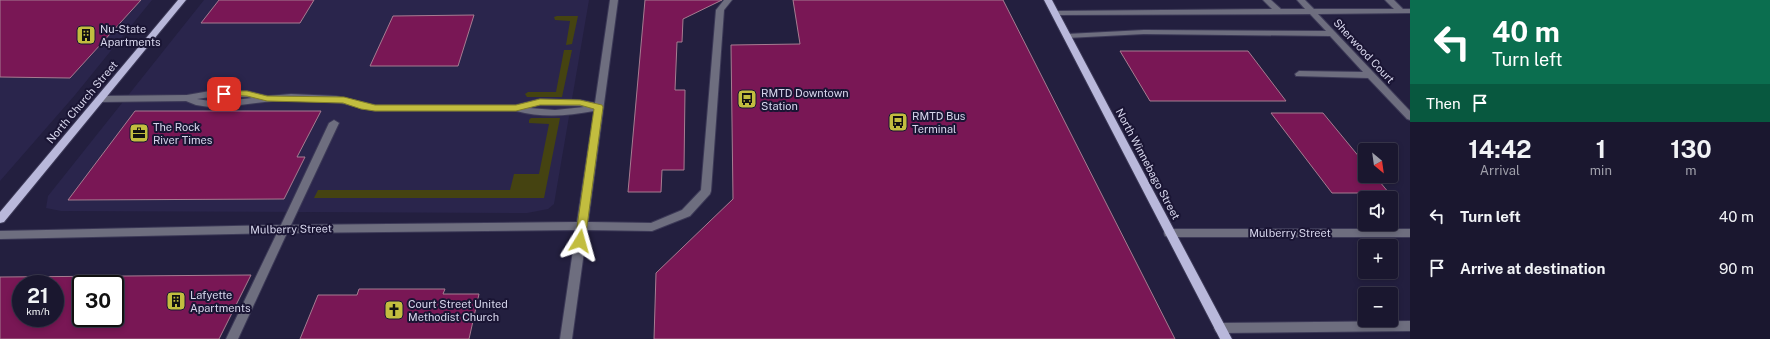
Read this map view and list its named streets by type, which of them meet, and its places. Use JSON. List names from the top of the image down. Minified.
{"streets":{"main road":["North Church Street","North Winnebago Street"],"street":["Sherwood Court","Mulberry Street"]},"crossings":[["North Winnebago Street","Mulberry Street"]],"places":{"building":["Nu-State Apartments","Lafyette Apartments"],"bus stop":["RMTD Downtown Station","RMTD Bus Terminal"],"office":["The Rock River Times"],"church":["Court Street United Methodist Church"]},"north":"bottom right","page":{"turn":["40 m","Turn left"],"then":"Then","eta":["14:42","Arrival","1","min","130","m"],"map_buttons":["+","−"],"list":[{"name":"Turn left","value":"40 m"},{"name":"Arrive at destination","value":"90 m"}],"speed":"21 km/h","limit":"30"}}
